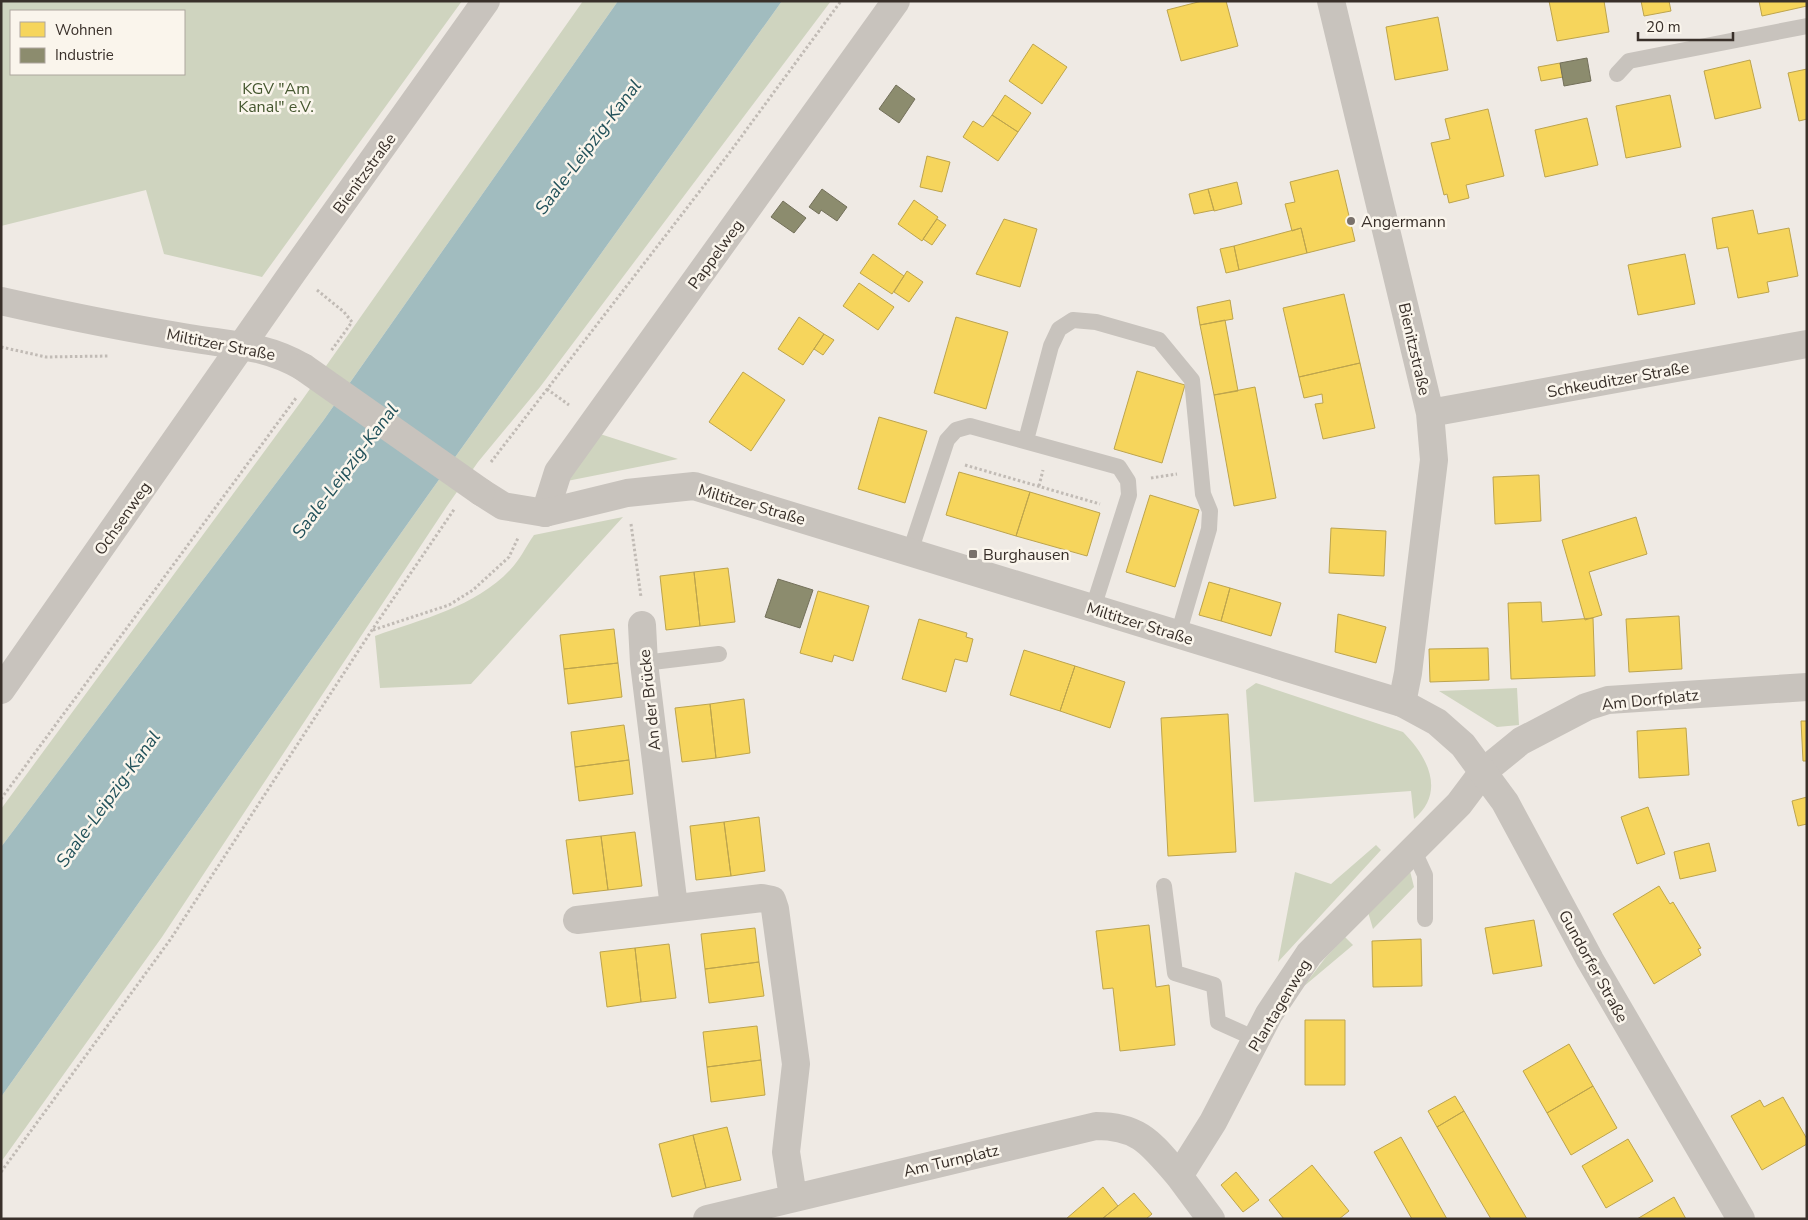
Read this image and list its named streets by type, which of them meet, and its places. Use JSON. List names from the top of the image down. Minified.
{"streets":{"street":["Bienitzstraße","Pappelweg","Miltitzer Straße","Schkeuditzer Straße","Ochsenweg","Am Dorfplatz","An der Brücke","Gundorfer Straße","Plantagenweg","Am Turnplatz"]},"crossings":[["Bienitzstraße","Miltitzer Straße"],["Bienitzstraße","Schkeuditzer Straße"],["Bienitzstraße","Ochsenweg"],["Pappelweg","Miltitzer Straße"],["Miltitzer Straße","Ochsenweg"],["Miltitzer Straße","Gundorfer Straße"],["Am Dorfplatz","Gundorfer Straße"],["Am Dorfplatz","Plantagenweg"],["Gundorfer Straße","Plantagenweg"],["Plantagenweg","Am Turnplatz"]],"water":["Saale-Leipzig-Kanal"],"parks":["KGV \"Am Kanal\" e.V."],"places":{"other":["Angermann"],"transit":["Burghausen"]},"legend":["Wohnen","Industrie"],"scale_bar":"20 m"}
